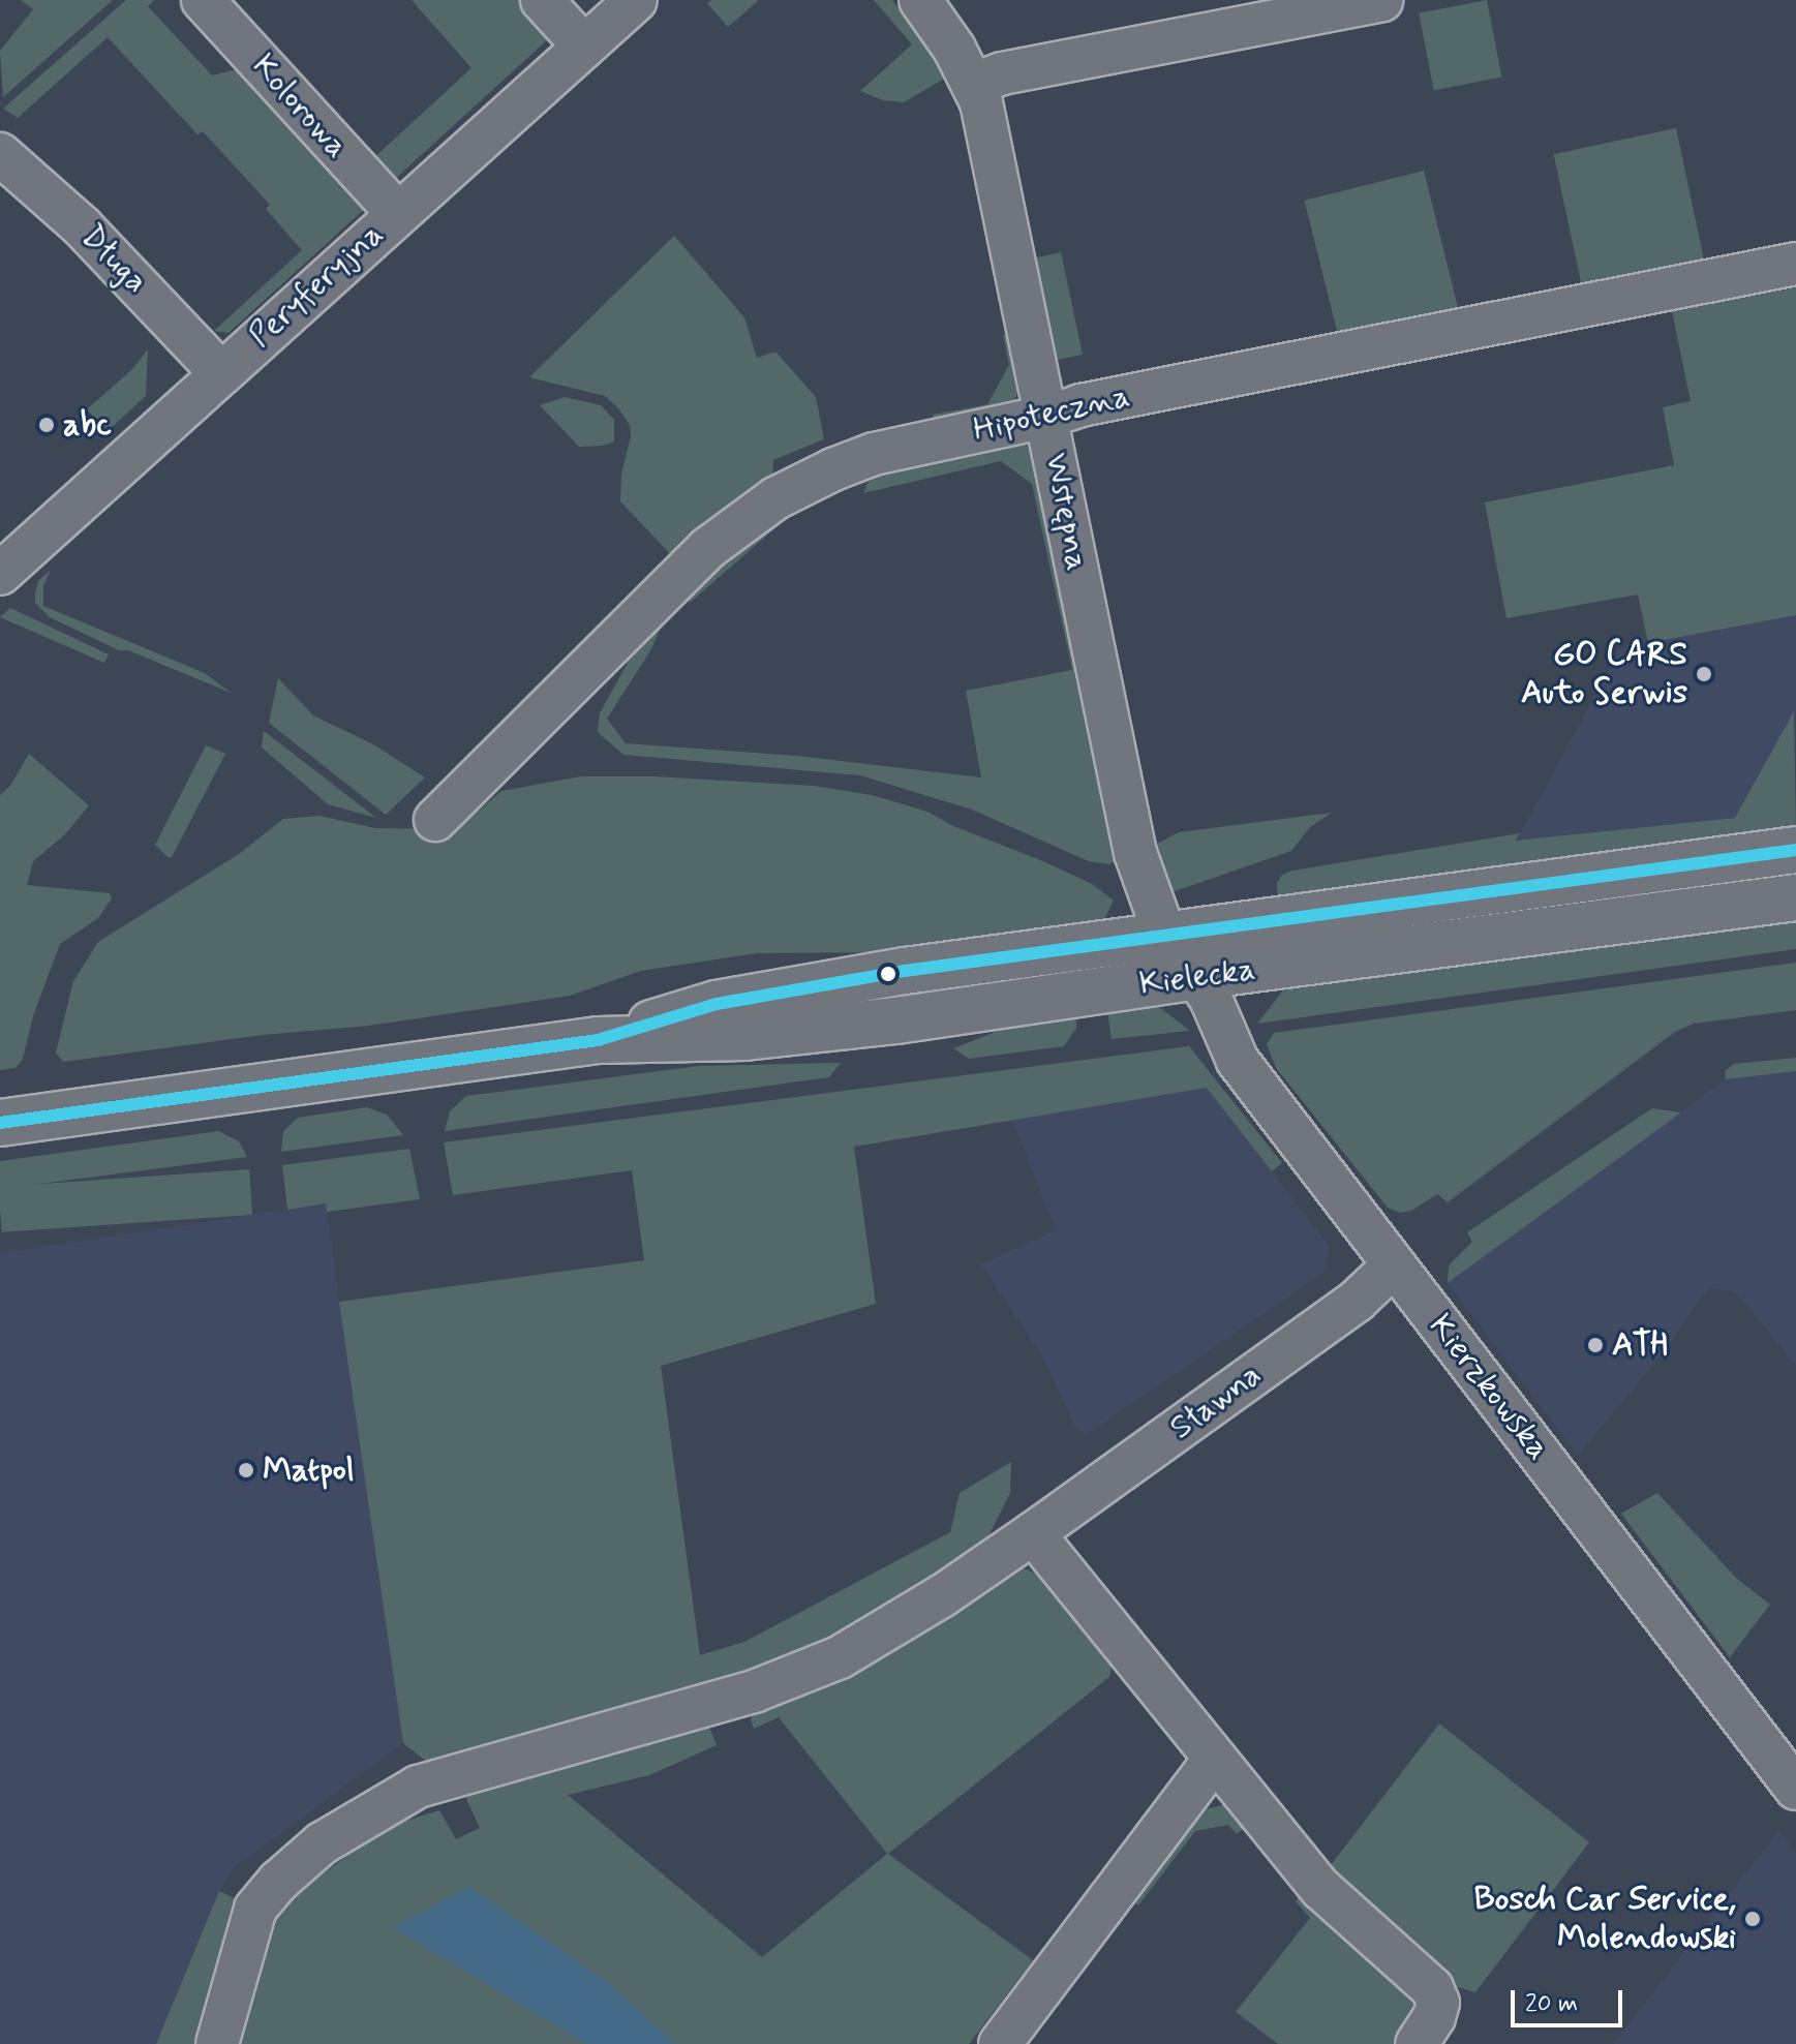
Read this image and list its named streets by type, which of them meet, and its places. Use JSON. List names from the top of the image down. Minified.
{"streets":{"main road":["Kielecka"],"street":["Kolorowa","Długa","Peryferyjna","Hipoteczna","Wstępna","Kierzkowska","Sławna"]},"crossings":[["Kolorowa","Peryferyjna"],["Długa","Peryferyjna"],["Hipoteczna","Wstępna"],["Wstępna","Kielecka"],["Wstępna","Kierzkowska"],["Kielecka","Kierzkowska"],["Kierzkowska","Sławna"]],"places":["abc","GO CARS Auto Serwis","ATH","Matpol","Bosch Car Service, Molendowski"],"scale_bar":"20 m"}
